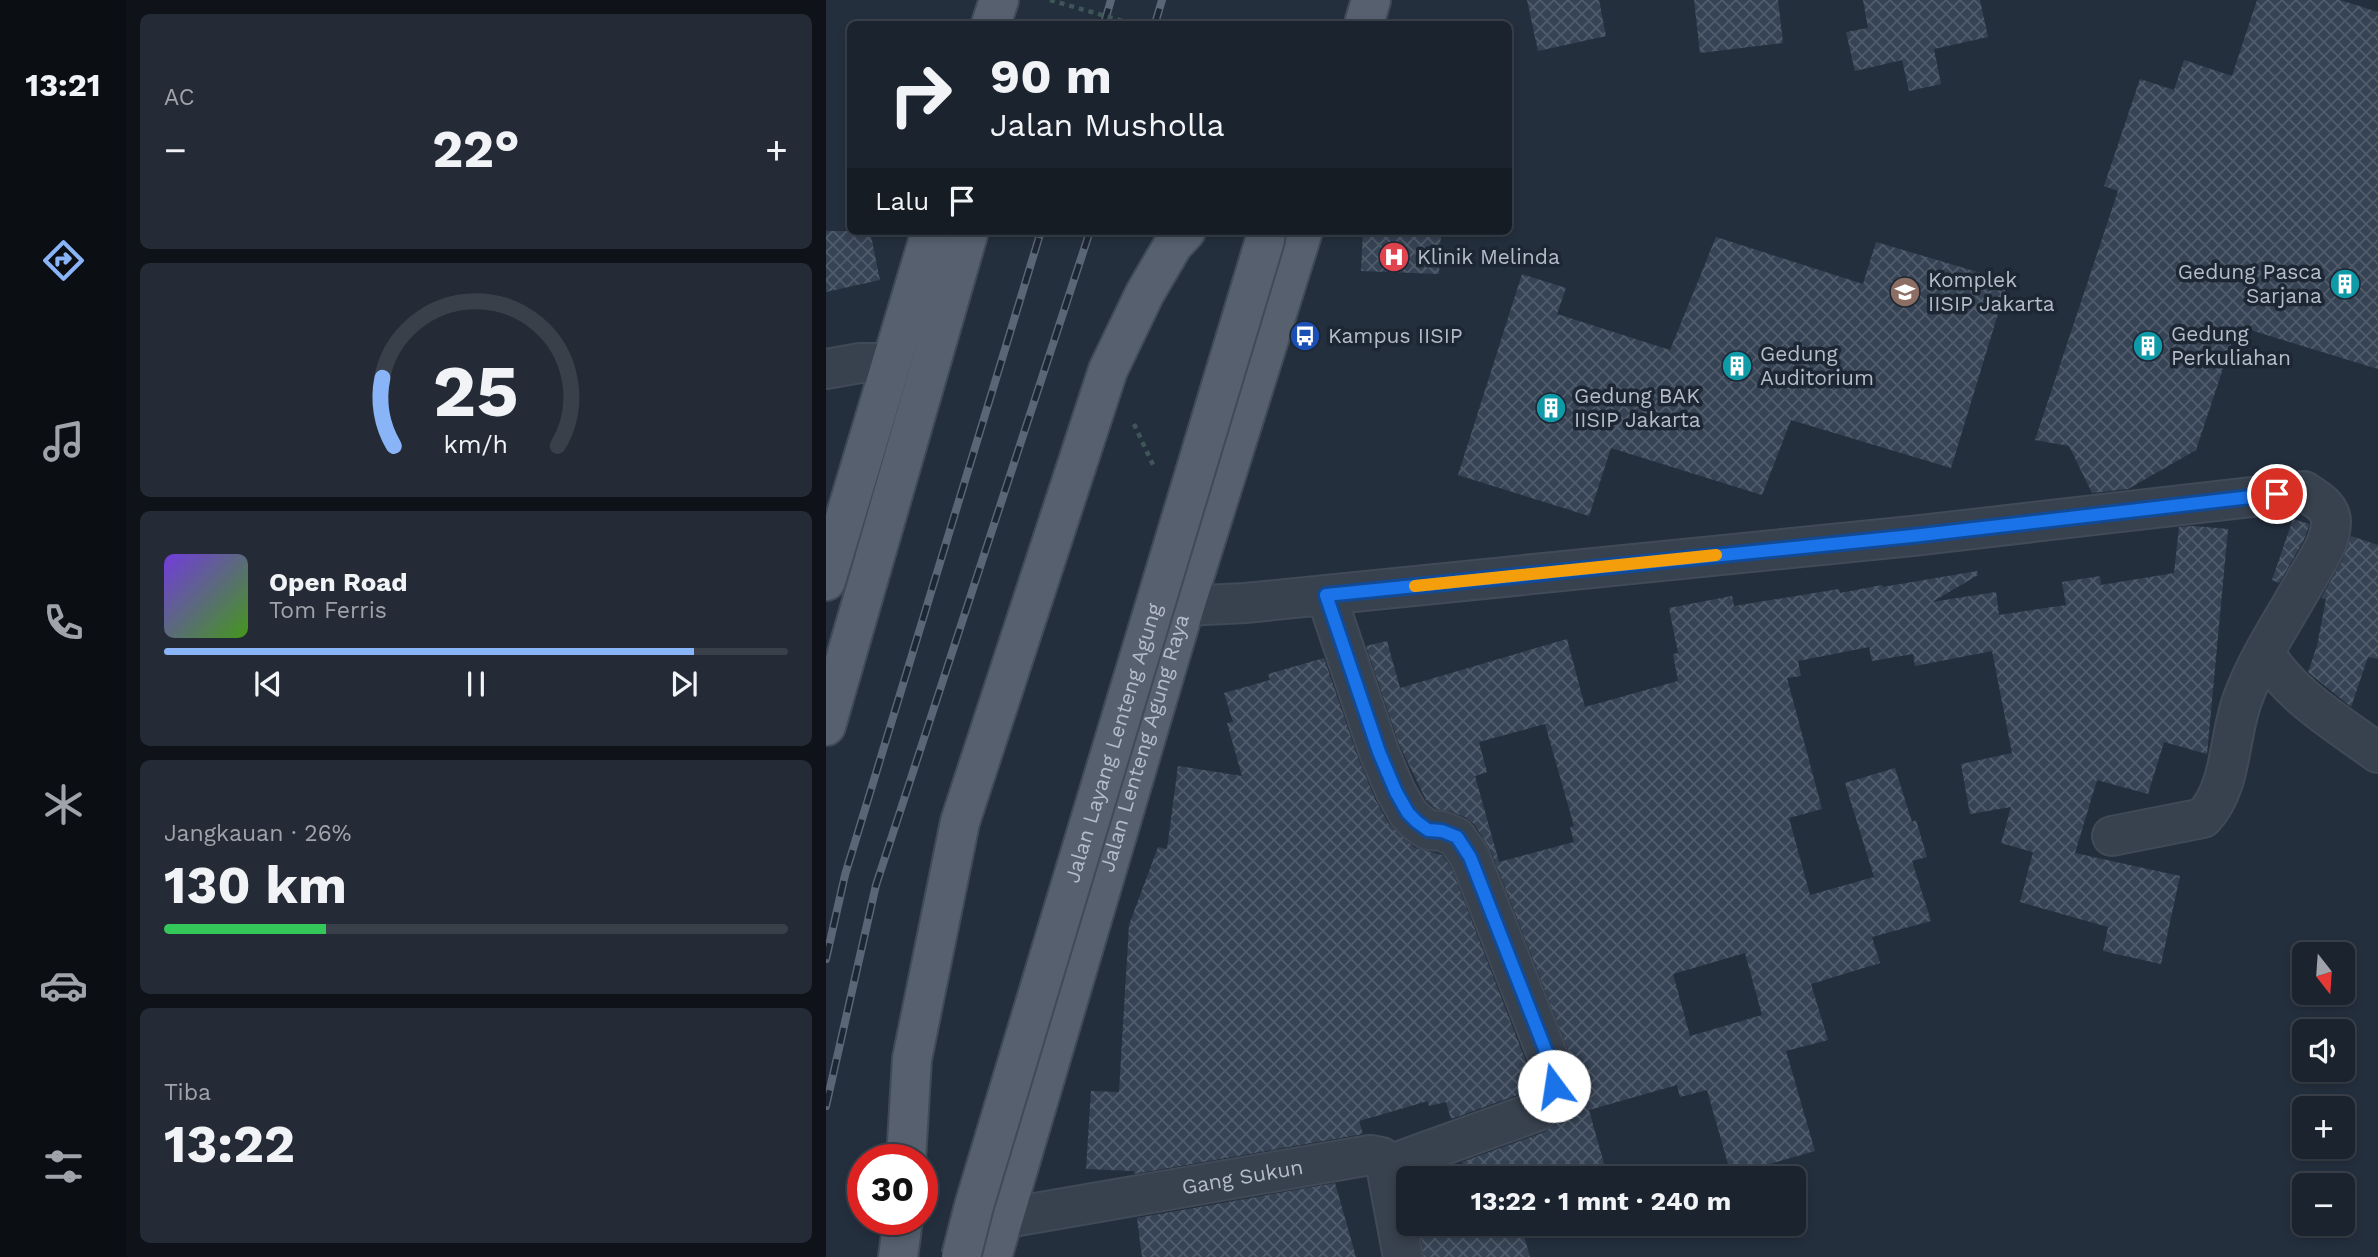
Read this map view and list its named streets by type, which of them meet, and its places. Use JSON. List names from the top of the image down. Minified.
{"streets":{"main road":["Jalan Lenteng Agung Raya","Jalan Layang Lenteng Agung"],"street":["Gang Sukun"]},"crossings":[["Jalan Lenteng Agung Raya","Gang Sukun"]],"places":{"hospital":["Klinik Melinda"],"building":["Gedung Pasca Sarjana","Gedung Perkuliahan","Gedung Auditorium","Gedung BAK IISIP Jakarta"],"school or university":["Komplek IISIP Jakarta"],"bus stop":["Kampus IISIP"]},"north":"bottom","page":{"tabs":"13:21","tile":["AC",["Jangkauan · 26%","130 km"],["Tiba","13:22"]],"turn":["90 m","Jalan Musholla"],"heat":["−","22°","+"],"then":"Lalu","song":["Open Road","Tom Ferris"],"map_buttons":["+","−"],"limit":"30","trip":"13:22 · 1 mnt · 240 m","gauge":["25","km/h"]}}
